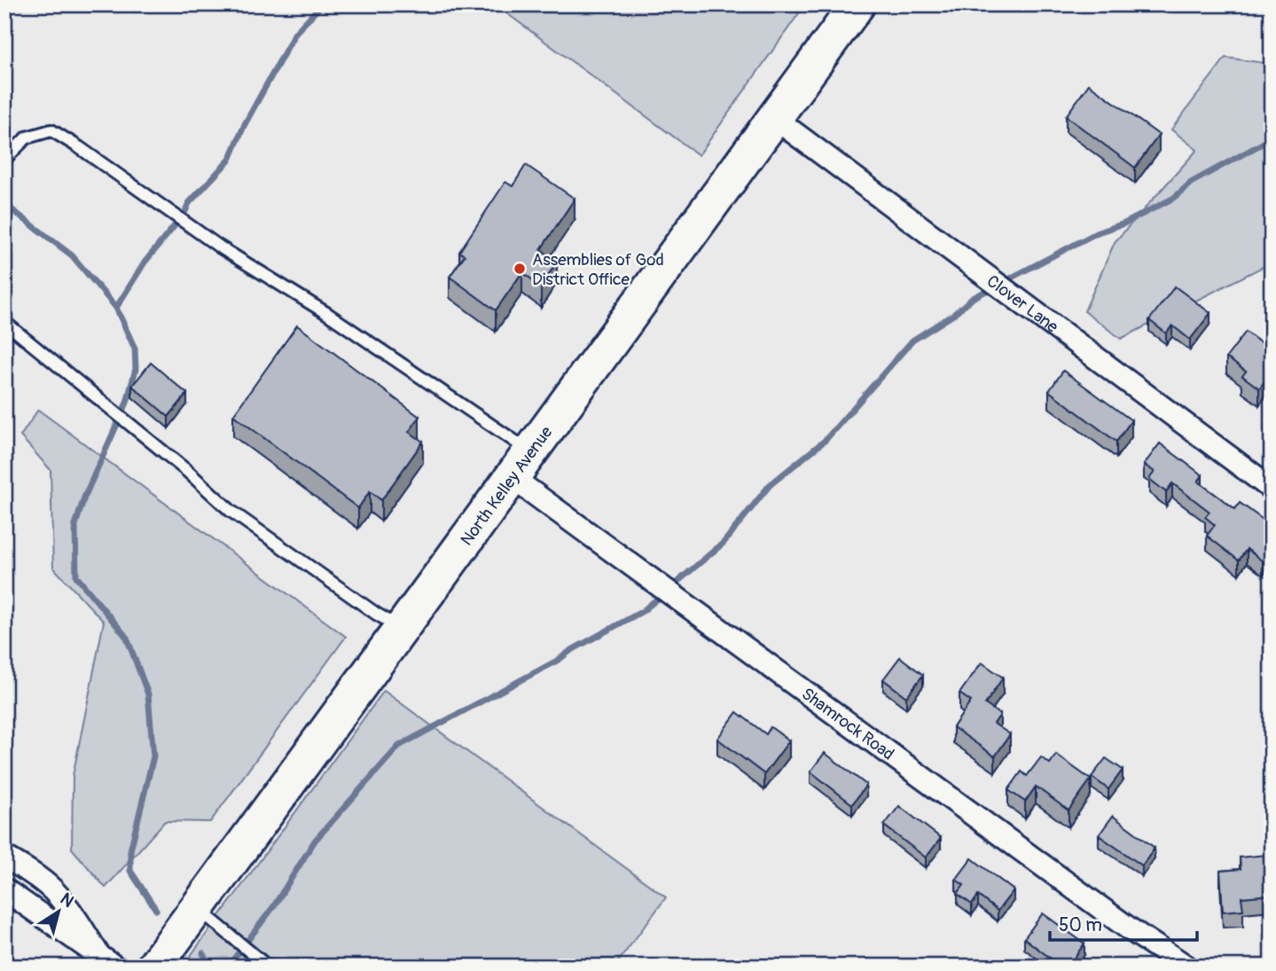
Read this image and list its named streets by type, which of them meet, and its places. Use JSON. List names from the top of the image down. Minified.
{"streets":{"main road":["North Kelley Avenue"],"street":["Clover Lane","Shamrock Road"]},"crossings":[["Clover Lane","North Kelley Avenue"],["North Kelley Avenue","Shamrock Road"]],"places":["Assemblies of God District Office"],"scale_bar":"50 m","north":"top right"}
